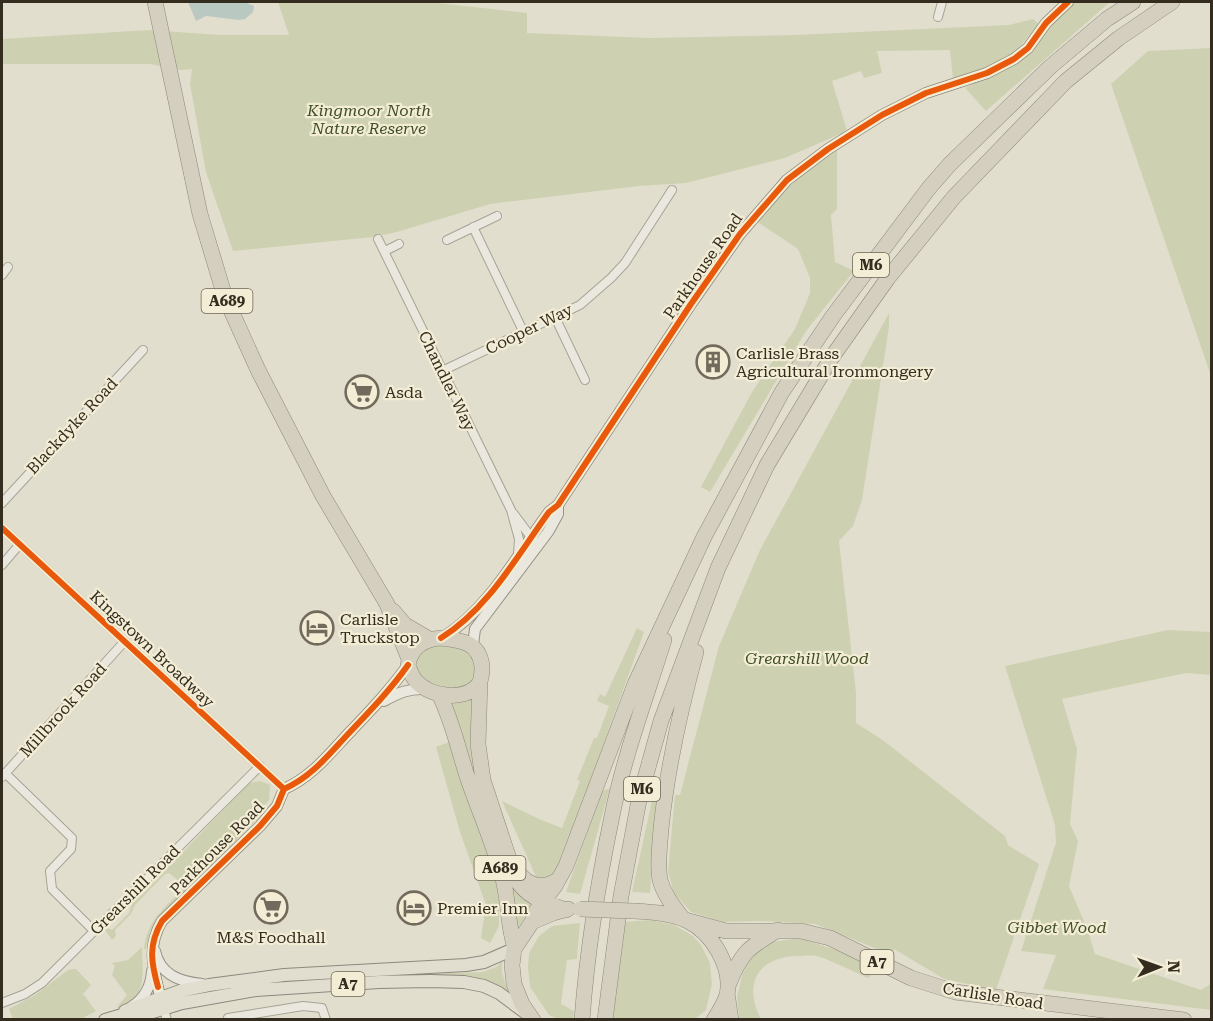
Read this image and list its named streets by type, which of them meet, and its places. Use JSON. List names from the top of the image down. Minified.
{"streets":{"highway":["M6","A689","A7","Carlisle Road"],"street":["Parkhouse Road","Cooper Way","Chandler Way","Blackdyke Road","Kingstown Broadway","Millbrook Road","Grearshill Road"]},"crossings":[["M6","A689"],["M6","Carlisle Road"],["Parkhouse Road","A689"],["Parkhouse Road","Chandler Way"],["Parkhouse Road","Kingstown Broadway"],["A689","A7"],["A689","Carlisle Road"],["Cooper Way","Chandler Way"],["Kingstown Broadway","Millbrook Road"],["Kingstown Broadway","Grearshill Road"]],"parks":["Kingmoor North Nature Reserve","Grearshill Wood","Gibbet Wood"],"places":{"building":["Carlisle Brass Agricultural Ironmongery"],"supermarket":["Asda","M&S Foodhall"],"hotel":["Carlisle Truckstop","Premier Inn"]},"north":"right"}
